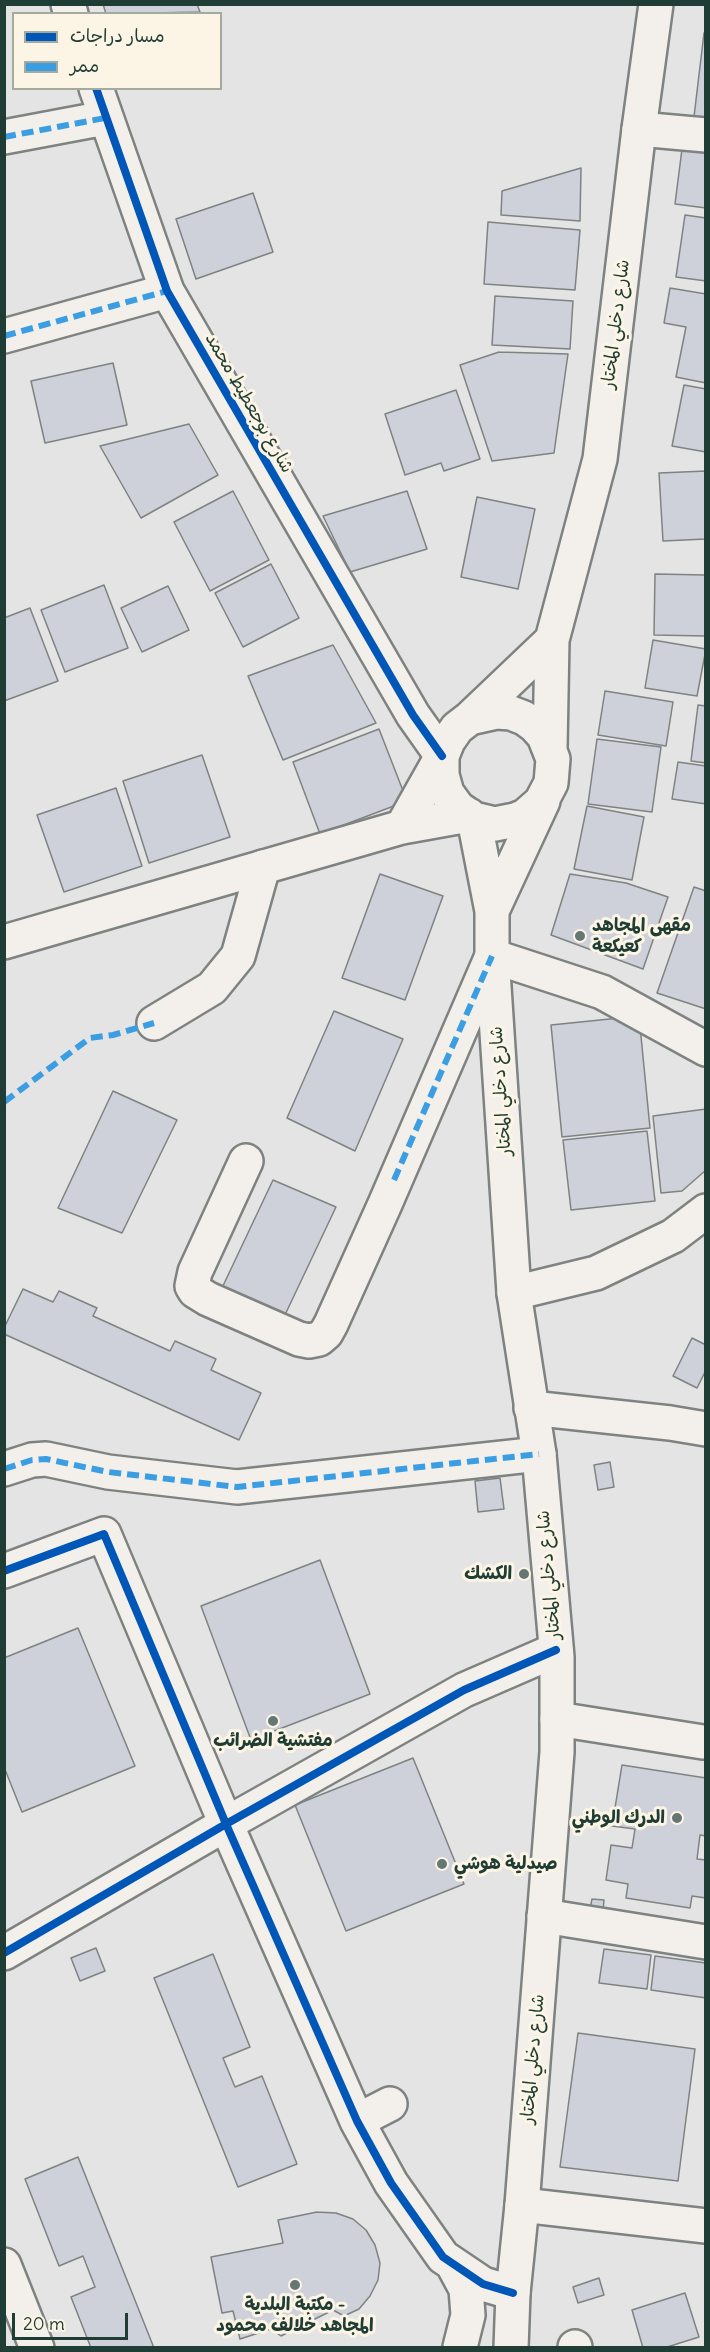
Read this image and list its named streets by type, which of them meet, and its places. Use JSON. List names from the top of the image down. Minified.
{"streets":{"street":["شارع دخلي المختار","شارع بوجعطيط محمد"]},"crossings":[["شارع دخلي المختار","شارع بوجعطيط محمد"]],"places":["مقهى المجاهد كعيكعة","الكشك","مفتشية الضرائب","الدرك الوطني","صيدلية هوشي","مكتبة البلدية - المجاهد خلالف محمود"],"legend":["مسار دراجات","ممر"],"scale_bar":"20 m"}
